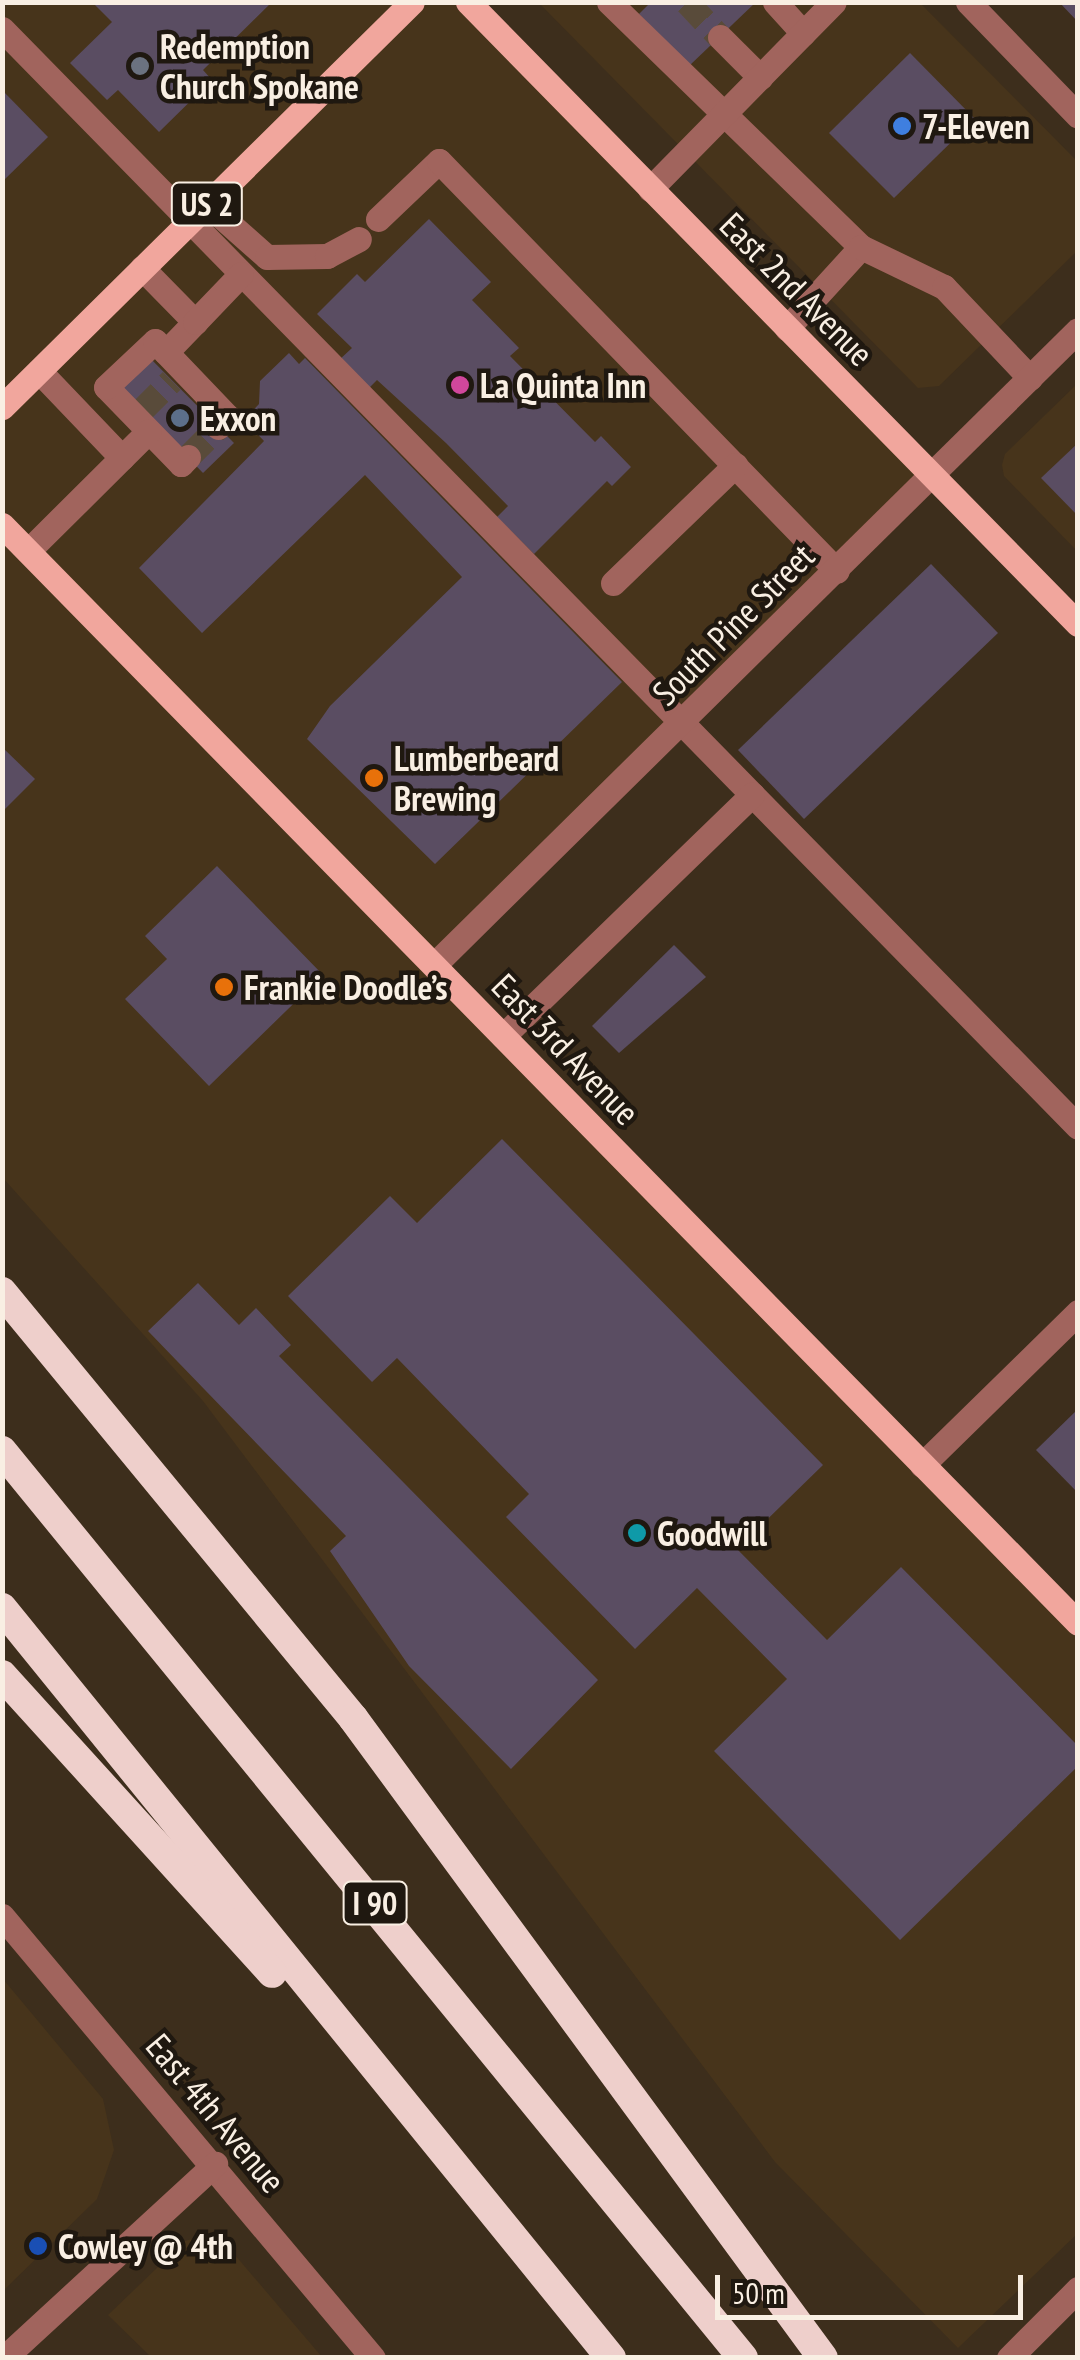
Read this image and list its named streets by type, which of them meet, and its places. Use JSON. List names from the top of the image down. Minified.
{"streets":{"highway":["I 90"],"main road":["US 2","East 2nd Avenue","East 3rd Avenue"],"street":["South Pine Street","East 4th Avenue"]},"crossings":[["East 2nd Avenue","South Pine Street"],["South Pine Street","East 3rd Avenue"]],"places":["Redemption Church Spokane","7-Eleven","La Quinta Inn","Exxon","Lumberbeard Brewing","Frankie Doodle’s","Goodwill","Cowley @ 4th"],"scale_bar":"50 m"}
